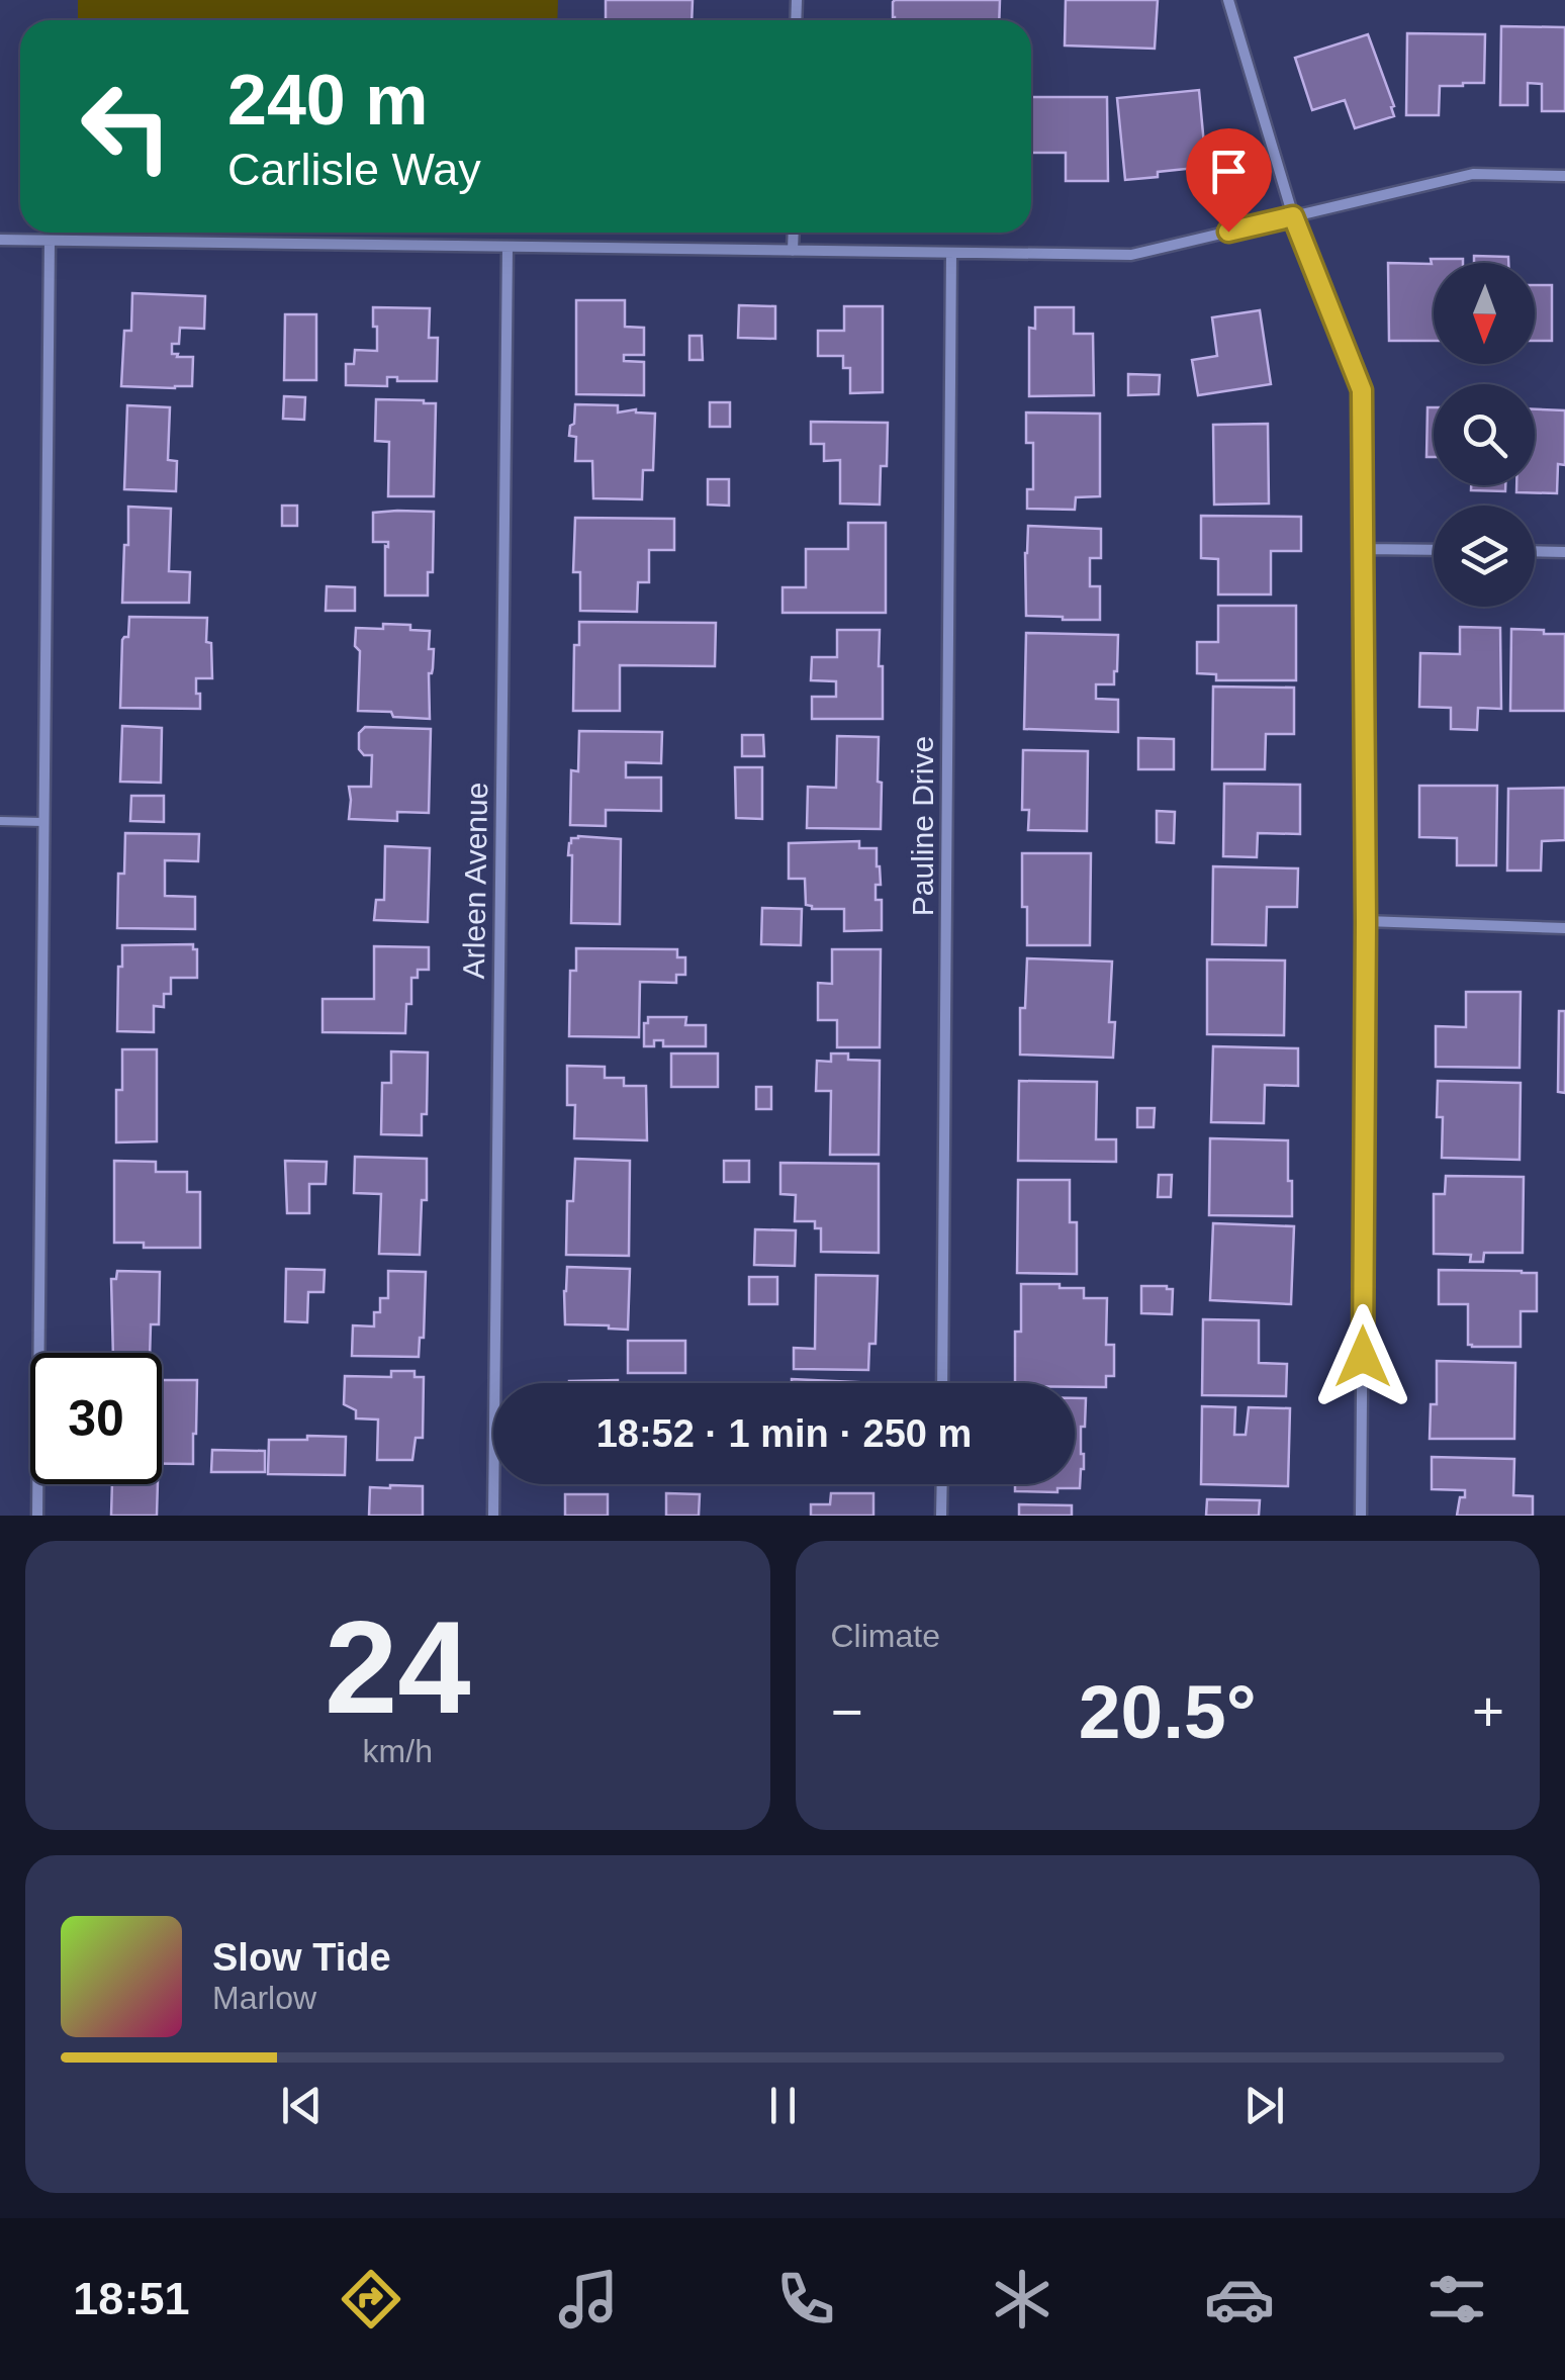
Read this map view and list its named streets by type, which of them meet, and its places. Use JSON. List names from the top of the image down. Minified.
{"streets":{"street":["Pauline Drive","Arleen Avenue"]},"north":"bottom","page":{"turn":["240 m","Carlisle Way"],"limit":"30","trip":"18:52 · 1 min · 250 m","tile":[["24","km/h"],"Climate"],"heat":["−","20.5°","+"],"song":["Slow Tide","Marlow"],"tabs":"18:51"}}
